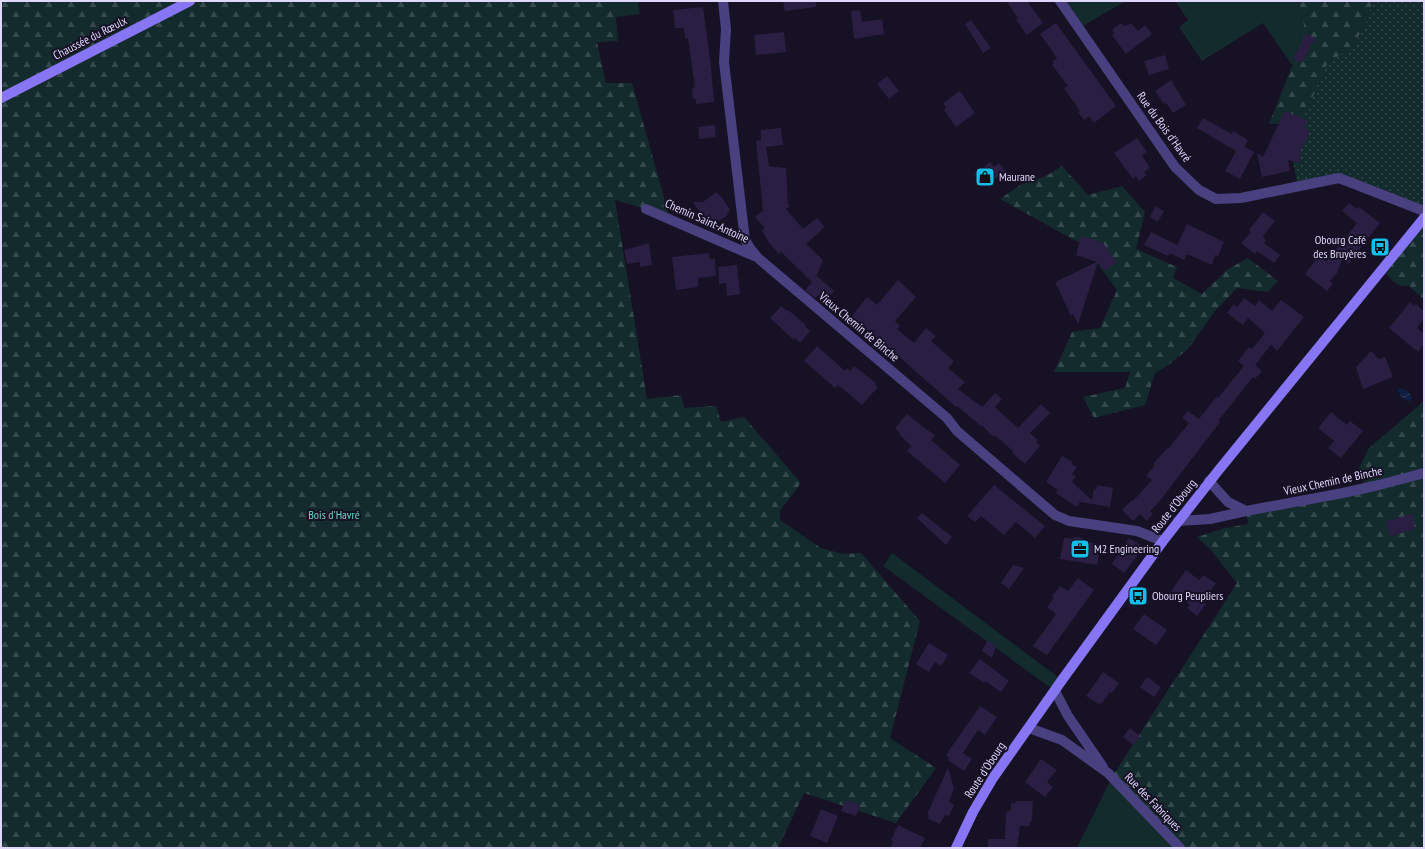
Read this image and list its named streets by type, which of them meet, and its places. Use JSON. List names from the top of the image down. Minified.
{"streets":{"main road":["Chaussée du Rœulx","Route d'Obourg"],"street":["Rue du Bois d'Havré","Chemin Saint-Antoine","Vieux Chemin de Binche","Rue des Fabriques"]},"crossings":[["Chemin Saint-Antoine","Vieux Chemin de Binche"],["Vieux Chemin de Binche","Route d'Obourg"],["Route d'Obourg","Rue des Fabriques"]],"parks":["Bois d'Havré"],"places":{"shop":["Maurane"],"bus stop":["Obourg Café des Bruyères","Obourg Peupliers"],"office":["M2 Engineering"]}}
